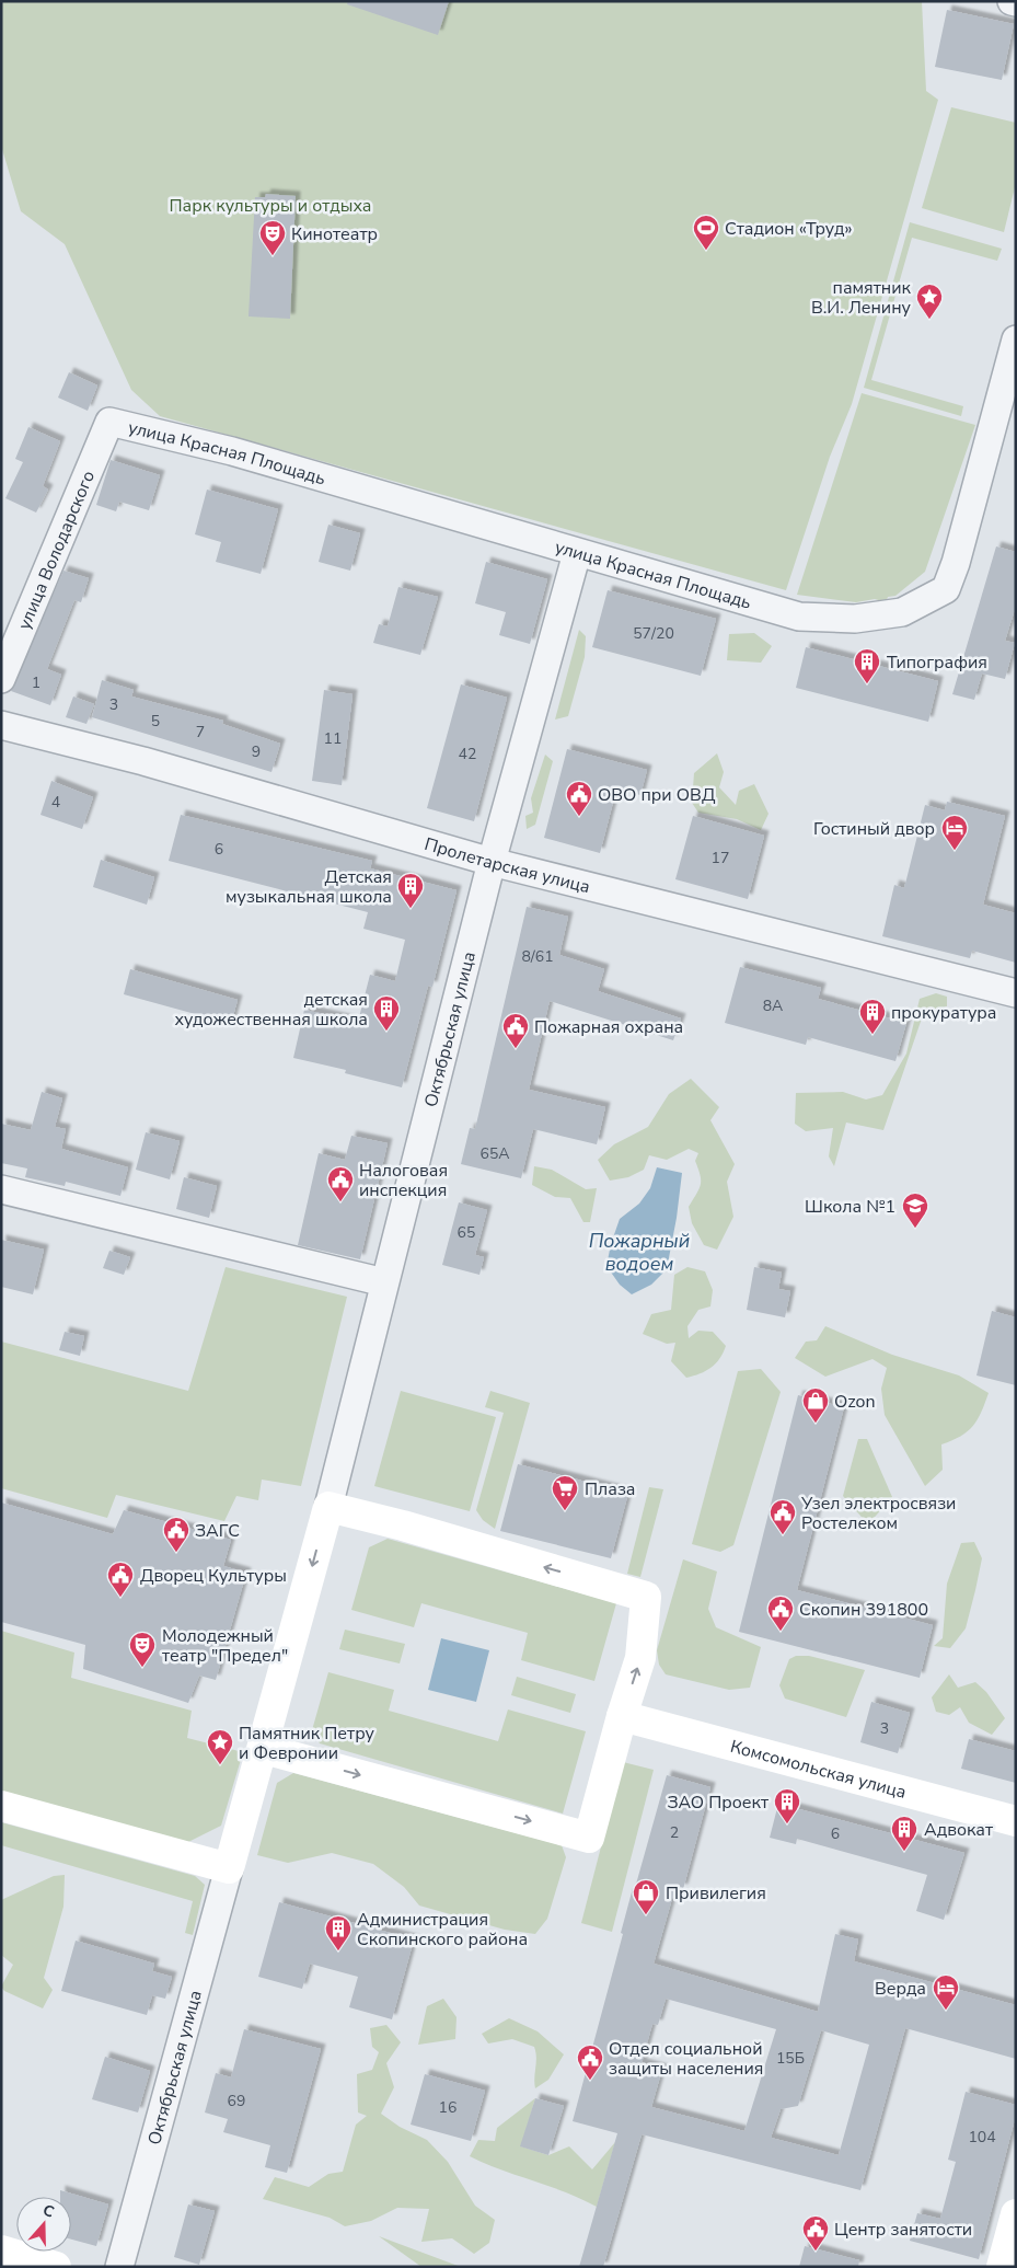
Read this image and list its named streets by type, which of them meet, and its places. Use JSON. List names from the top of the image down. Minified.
{"streets":{"street":["улица Красная Площадь","улица Володарского","Пролетарская улица","Октябрьская улица","Комсомольская улица"]},"crossings":[["улица Красная Площадь","улица Володарского"],["улица Красная Площадь","Октябрьская улица"],["Пролетарская улица","Октябрьская улица"]],"water":["Пожарный водоем"],"parks":["Парк культуры и отдыха"],"places":{"sports":["Стадион «Труд»"],"theatre":["Кинотеатр","Молодежный театр \"Предел\""],"place":["памятник В.И. Ленину","Памятник Петру и Февронии"],"building":["Типография","Детская музыкальная школа","детская художественная школа","прокуратура","ЗАО Проект","Адвокат","Администрация Скопинского района"],"public building":["ОВО при ОВД","Пожарная охрана","Налоговая инспекция","Узел электросвязи Ростелеком","ЗАГС","Дворец Культуры","Скопин 391800","Отдел социальной защиты населения","Центр занятости"],"hotel":["Гостиный двор","Верда"],"school or university":["Школа №1"],"shop":["Ozon","Привилегия"],"supermarket":["Плаза"]},"house_numbers":["57/20","1","3","5","7","11","9","42","4","6","17","8/61","8А","65А","65","3","2","6","15Б","69","16","104"],"north":"top"}
